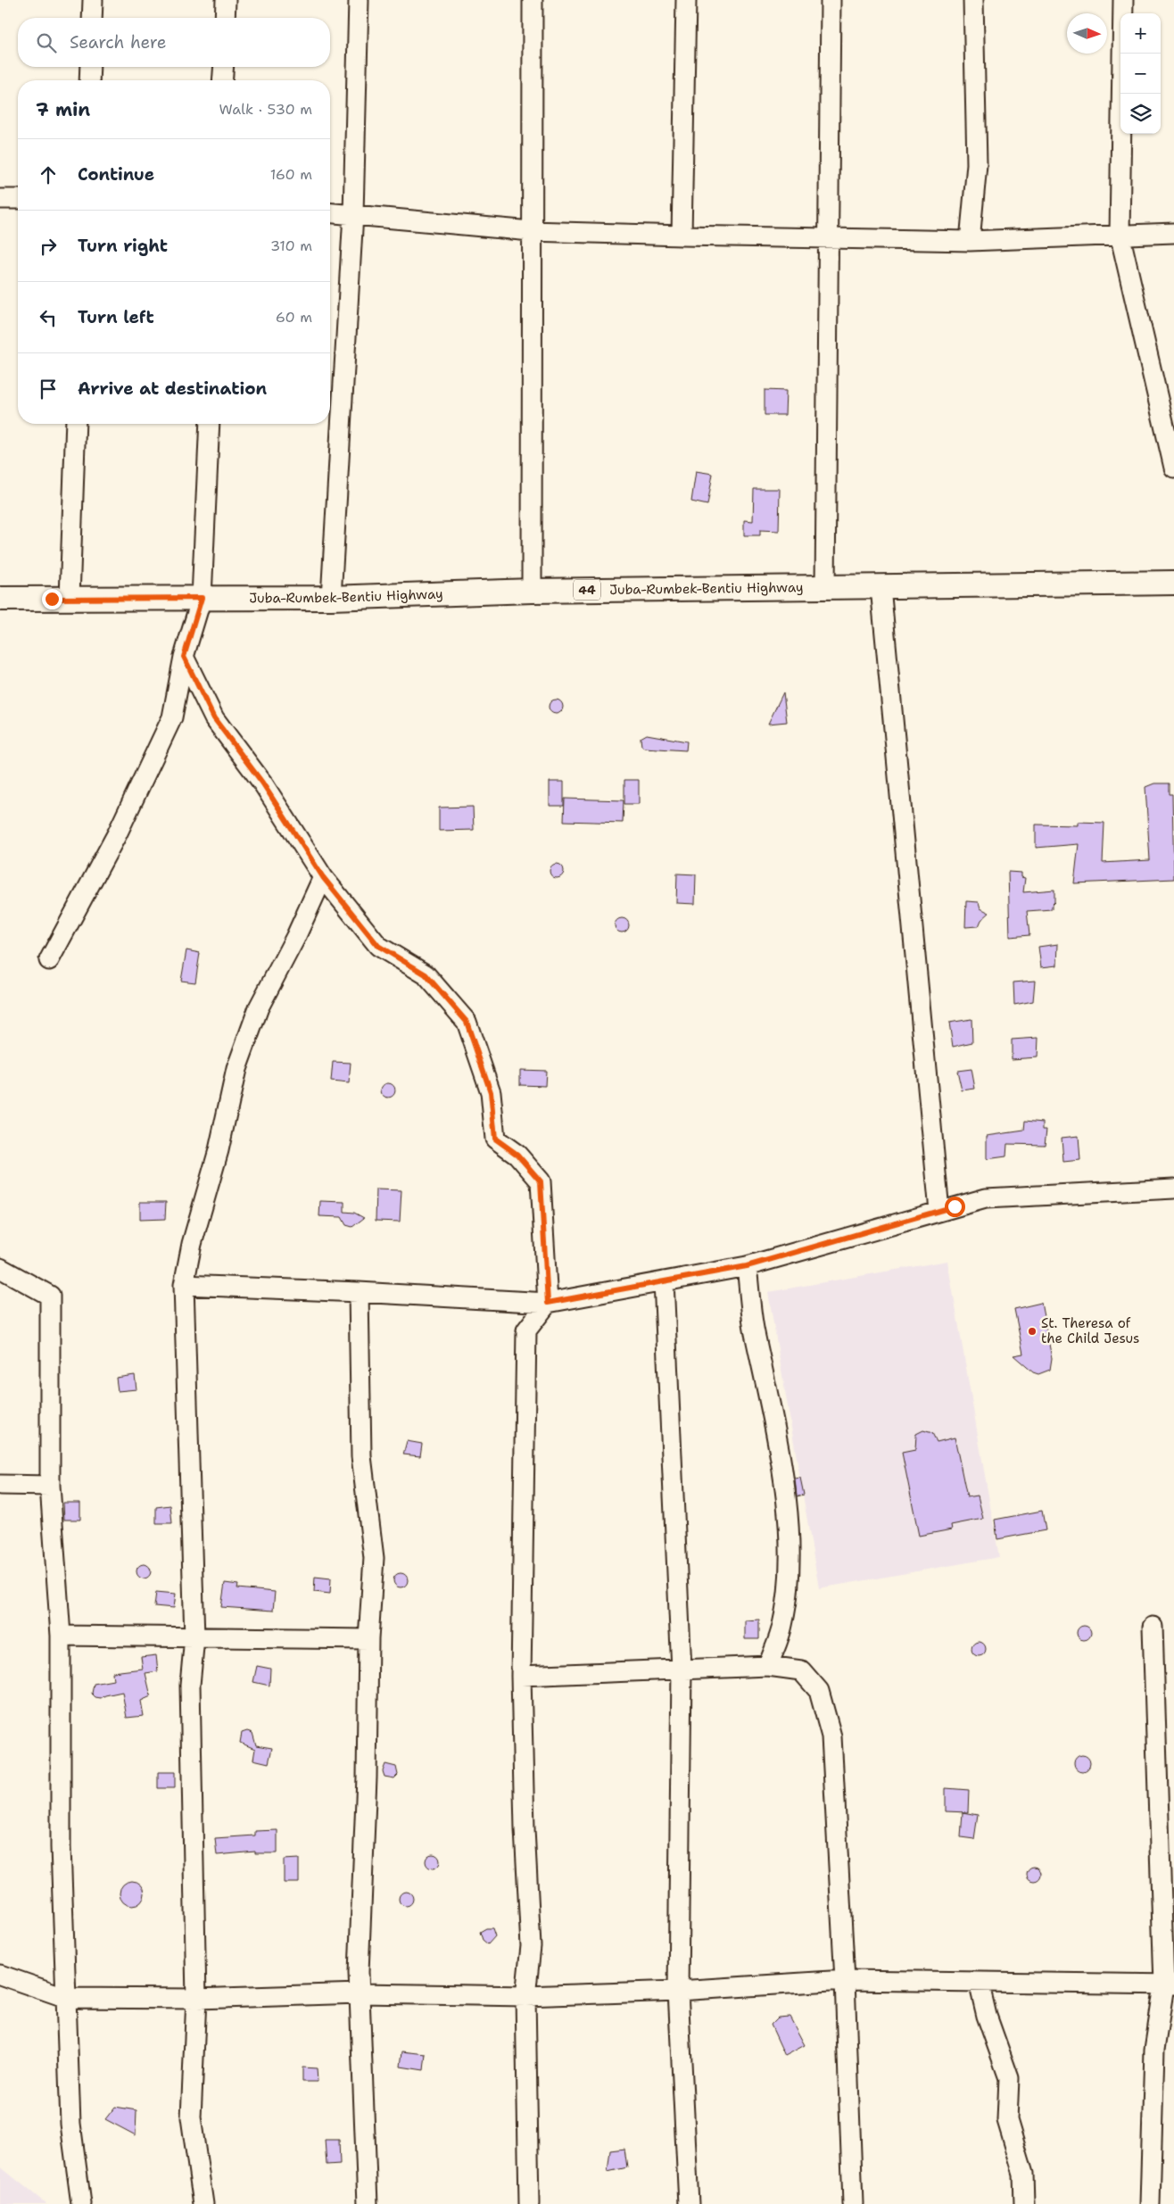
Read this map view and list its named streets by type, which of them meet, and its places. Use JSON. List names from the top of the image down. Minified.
{"streets":{"main road":["Juba-Rumbek-Bentiu Highway","44"]},"places":["St. Theresa of the Child Jesus"],"north":"right","page":{"map_buttons":["+","−"],"search":"Search here","heading":["7 min","Walk · 530 m"],"list":[["Continue","160 m"],["Turn right","310 m"],["Turn left","60 m"],"Arrive at destination"]}}
